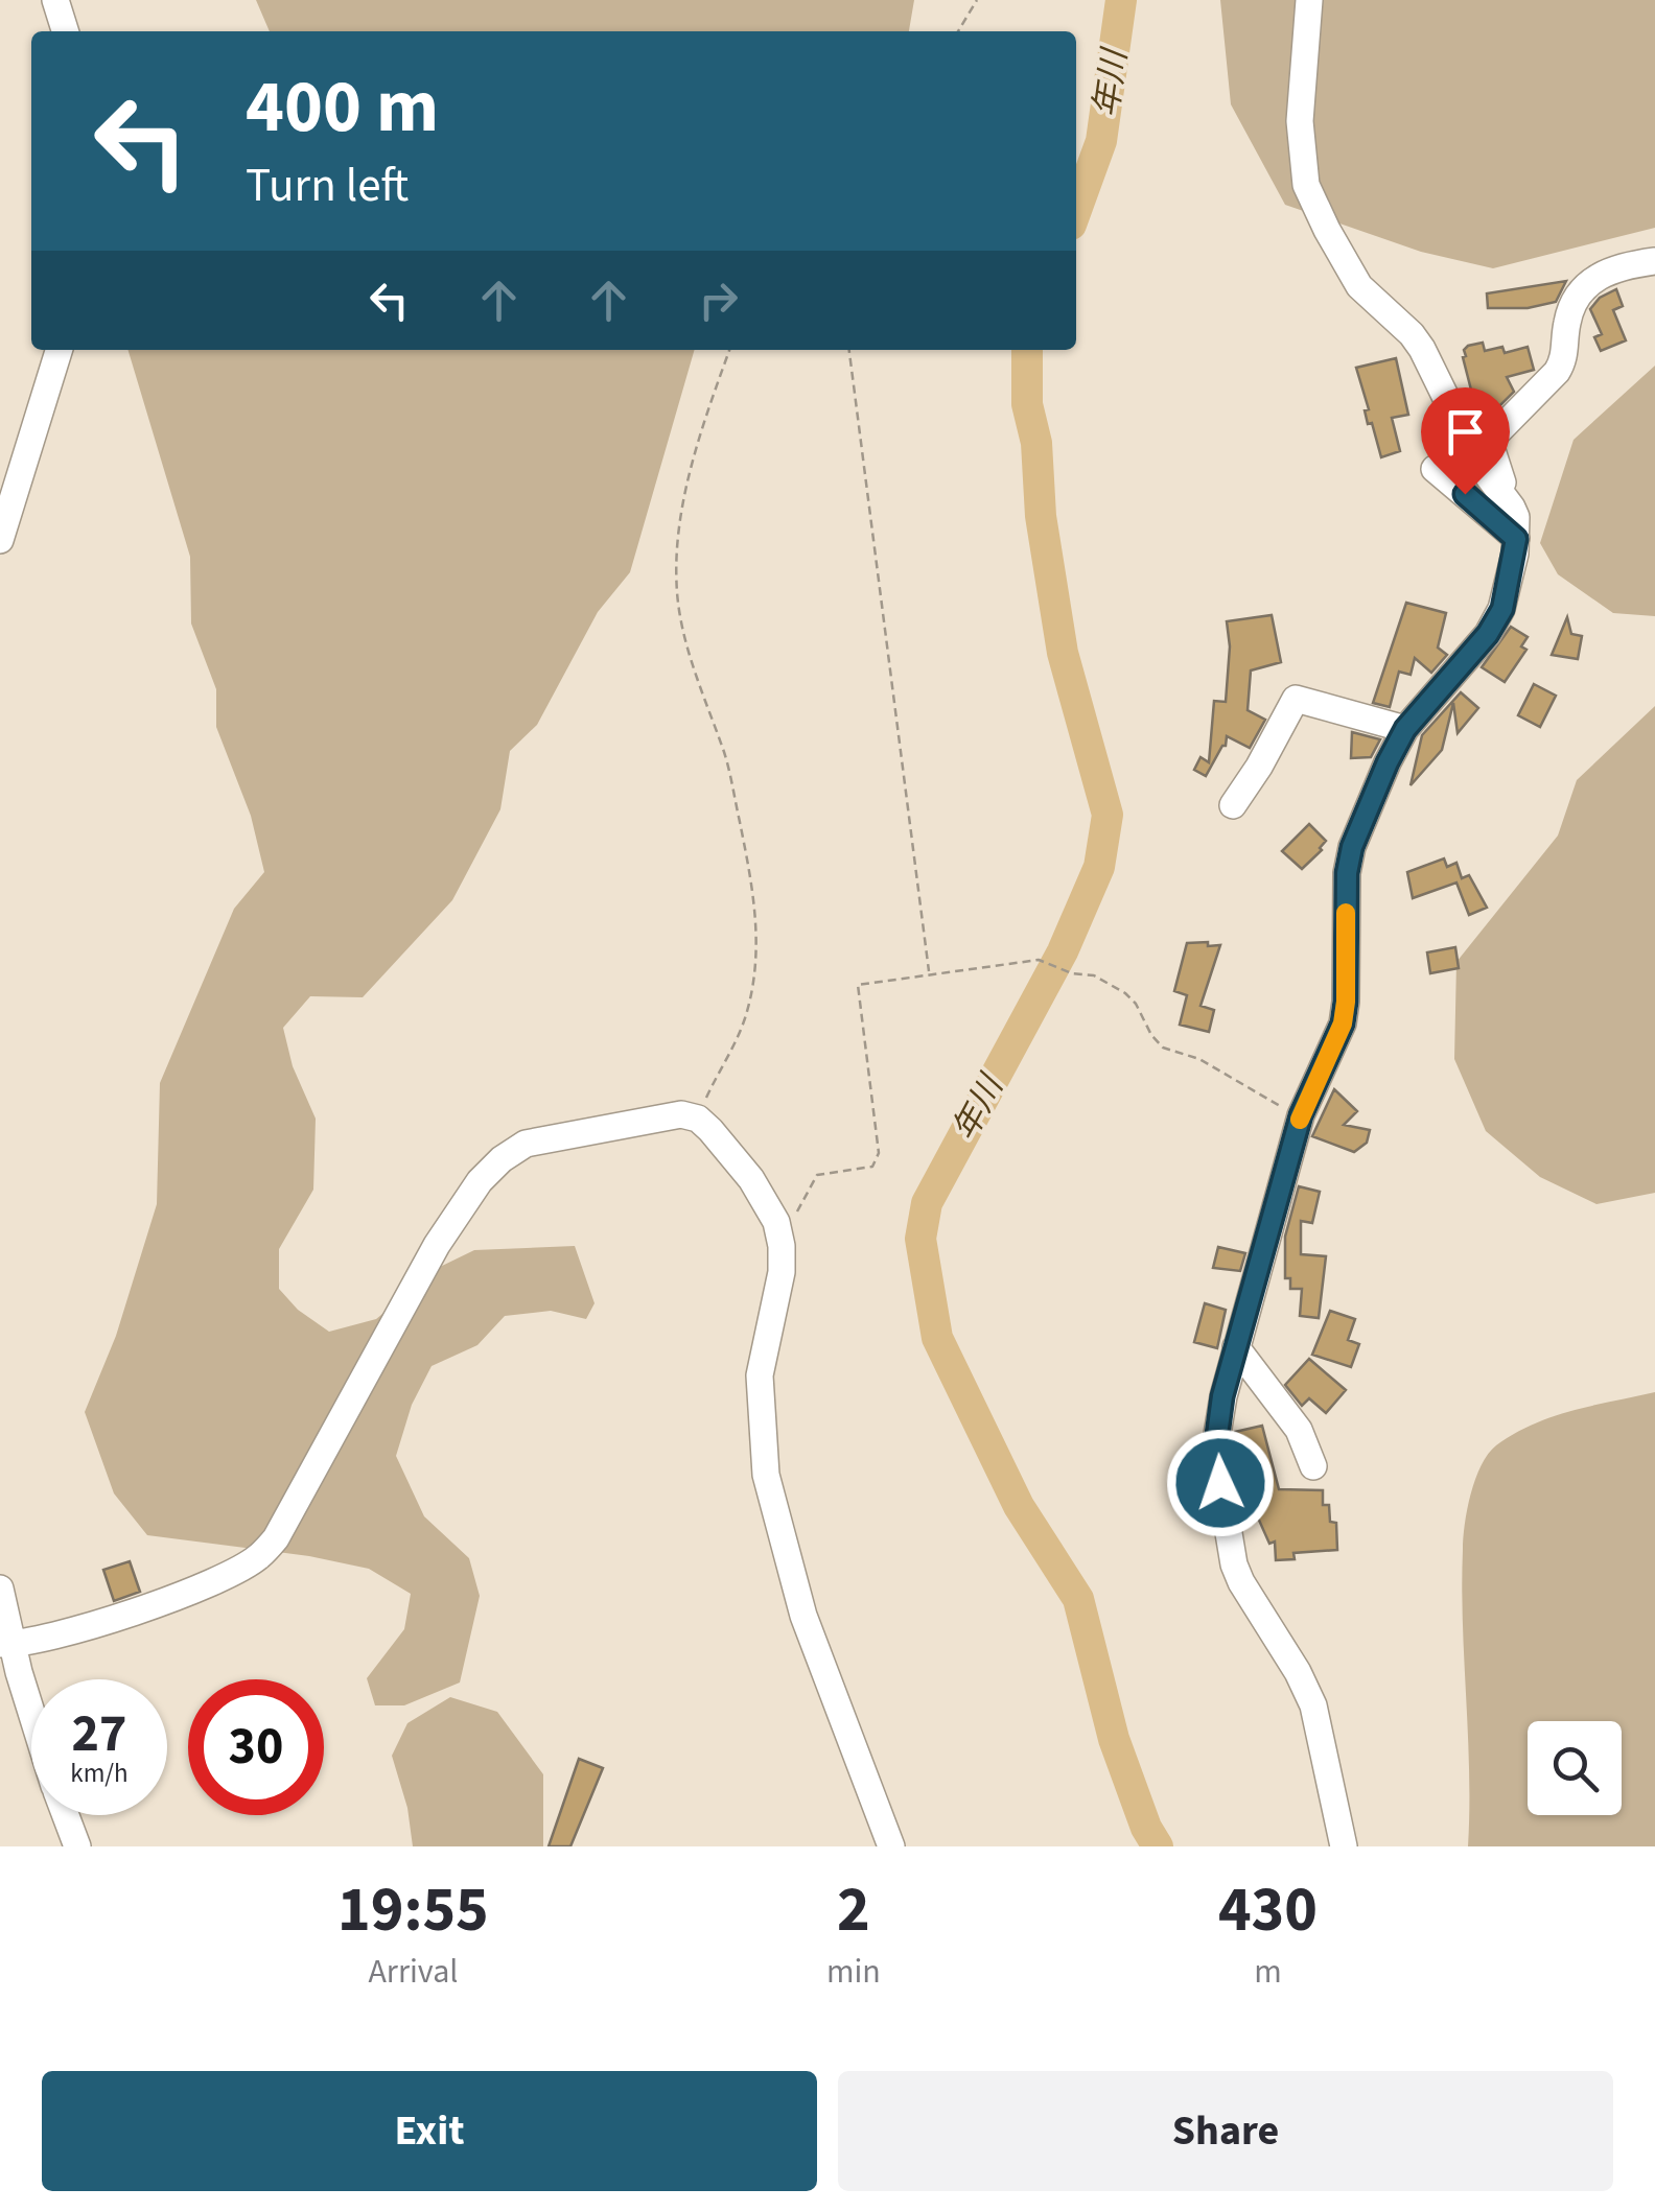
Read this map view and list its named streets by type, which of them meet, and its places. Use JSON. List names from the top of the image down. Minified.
{"water":["年川"],"page":{"turn":["400 m","Turn left"],"speed":"27 km/h","limit":"30","eta":["19:55","Arrival","2","min","430","m"],"buttons":["Exit","Share"]}}
